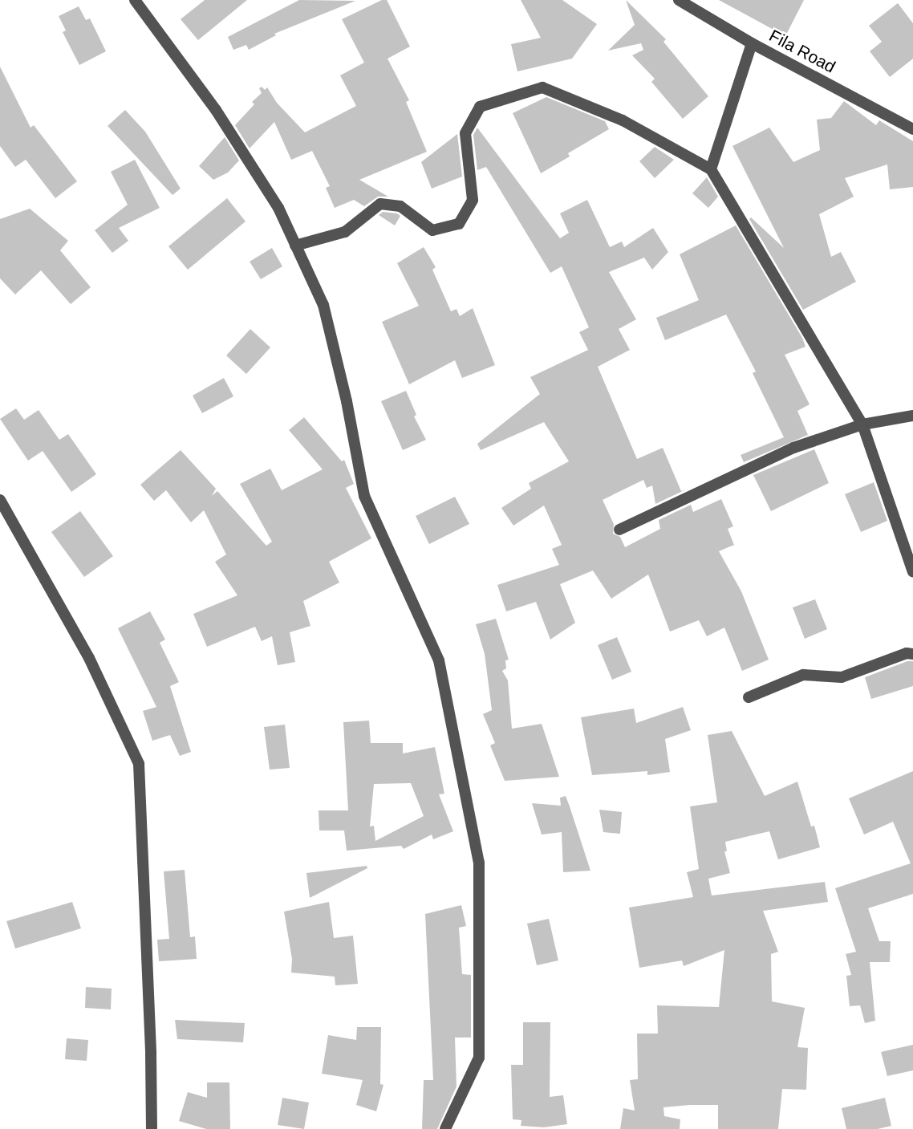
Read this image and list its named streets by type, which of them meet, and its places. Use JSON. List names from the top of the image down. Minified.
{"streets":{"street":["Fila Road"]}}
